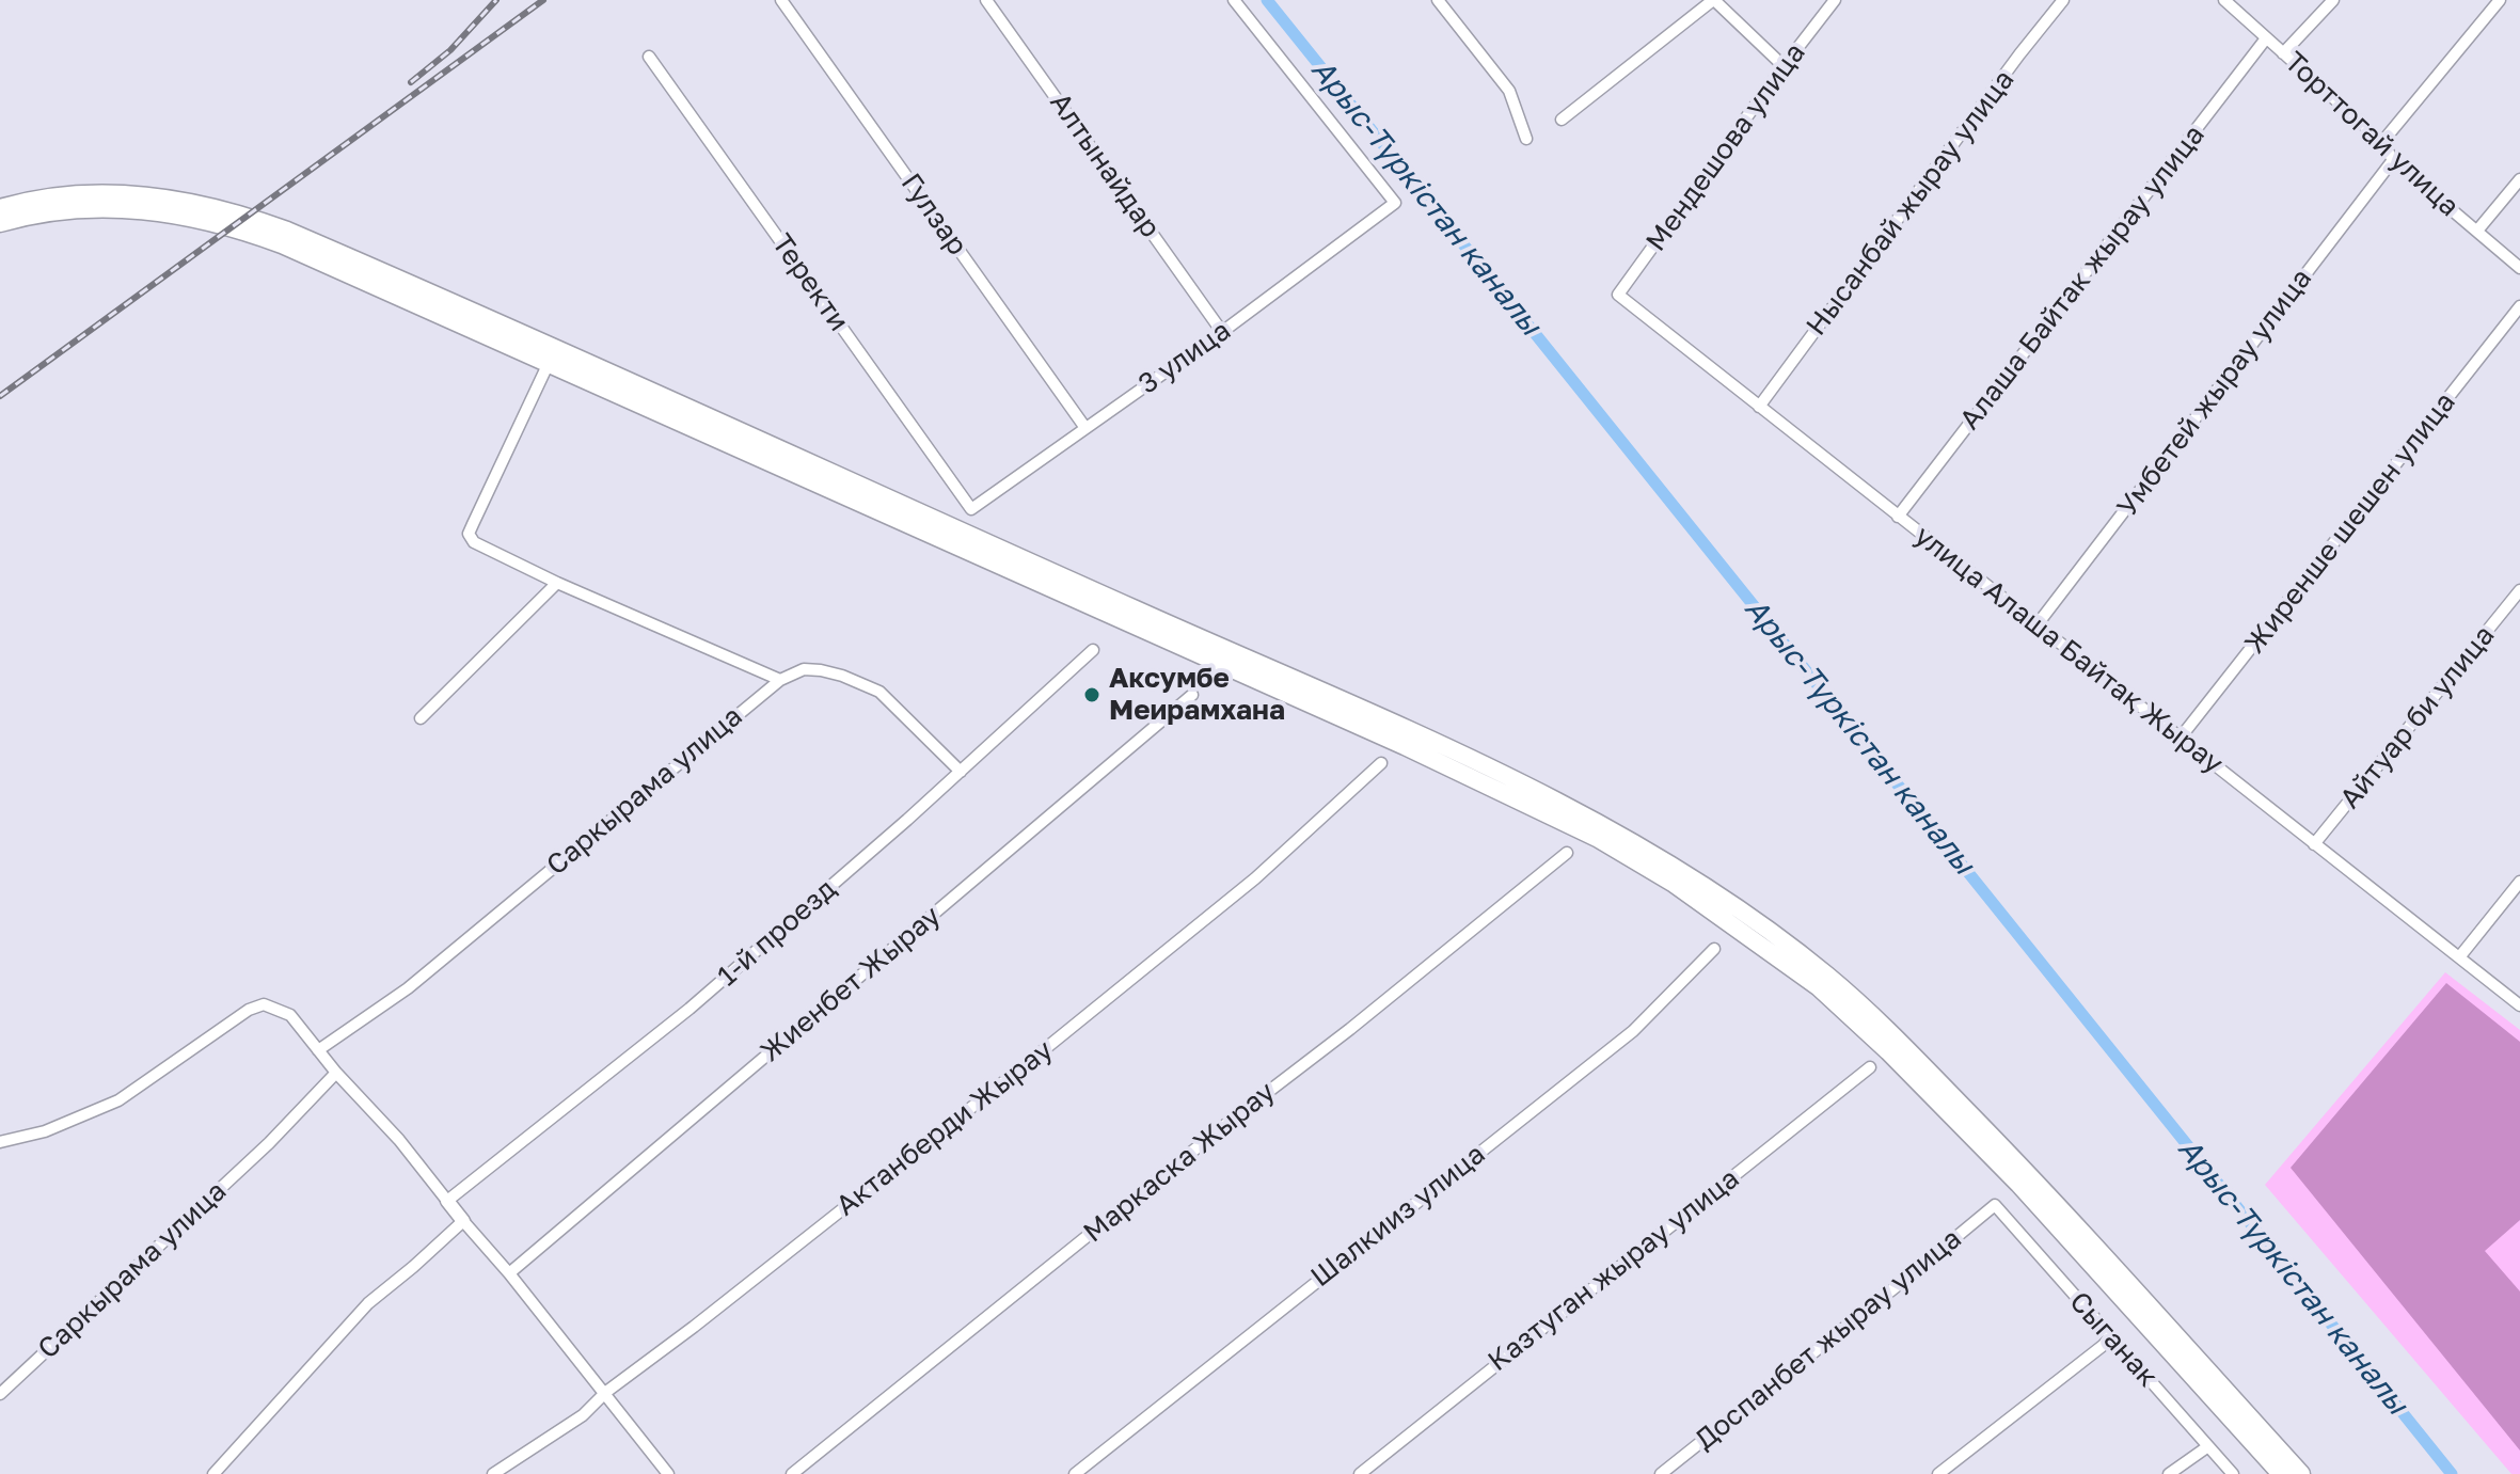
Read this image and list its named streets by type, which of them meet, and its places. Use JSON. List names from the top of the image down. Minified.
{"streets":{"street":["Торттогай улица","Мендешова улица","Алтынайдар","Нысанбай жырау улица","Гулзар","Алаша Байтак жырау улица","Теректи","3 улица","Умбетей жырау улица","Жиренше шешен улица","улица Алаша Байтақ Жырау","Айтуар би улица","Саркырама улица","1-й проезд","Жиенбет Жырау","Актанберди Жырау","Маркаска Жырау","Шалкииз улица","Казтуган жырау улица","Доспанбет жырау улица","Сыганак"]},"crossings":[["Торттогай улица","Алаша Байтак жырау улица"],["Торттогай улица","Умбетей жырау улица"],["Мендешова улица","улица Алаша Байтақ Жырау"],["Алтынайдар","3 улица"],["Нысанбай жырау улица","улица Алаша Байтақ Жырау"],["Гулзар","3 улица"],["Алаша Байтак жырау улица","улица Алаша Байтақ Жырау"],["Теректи","3 улица"],["Умбетей жырау улица","улица Алаша Байтақ Жырау"],["Жиренше шешен улица","улица Алаша Байтақ Жырау"],["улица Алаша Байтақ Жырау","Айтуар би улица"],["Доспанбет жырау улица","Сыганак"]],"water":["Арыс-Түркістан каналы"],"places":["Аксумбе Меирамхана"]}
